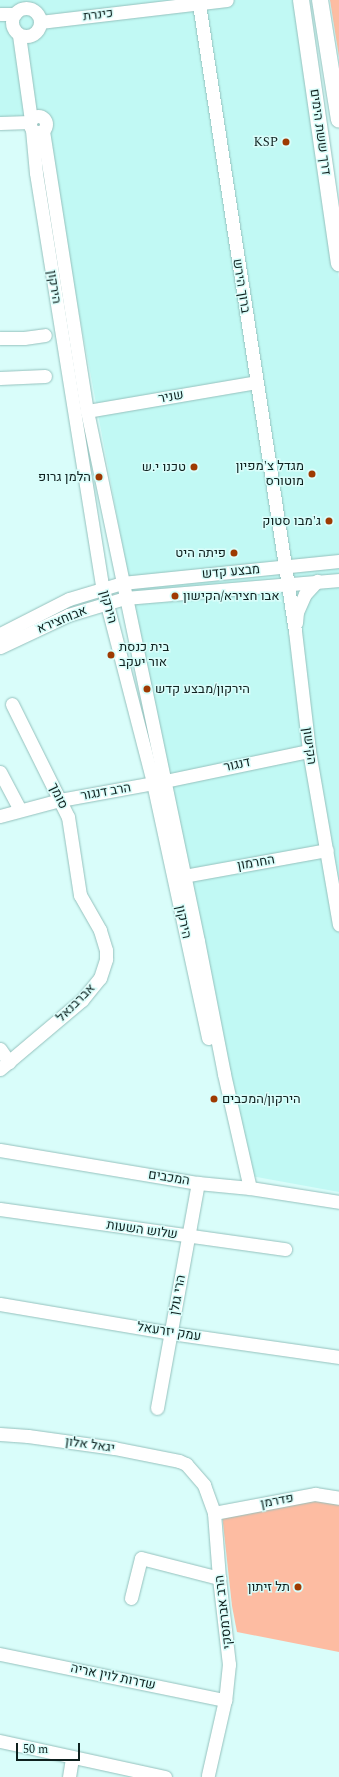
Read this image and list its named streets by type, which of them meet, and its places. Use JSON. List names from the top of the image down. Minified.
{"streets":{"main road":["דרך ששת הימים"],"street":["כינרת","ברוך הירש","הירקון","שניר","מבצע קדש","אבוחצירא","הקישון","דנגור","הרב דנגור","סומך","החרמון","אברבנאל","המכבים","שלוש השעות","הרי גולן","עמק יזרעאל","יגאל אלון","פדרמן","הרב אברמסקי","שדרות לוין אריה"]},"crossings":[["כינרת","ברוך הירש"],["ברוך הירש","שניר"],["ברוך הירש","מבצע קדש"],["ברוך הירש","הקישון"],["הירקון","שניר"],["הירקון","מבצע קדש"],["הירקון","אבוחצירא"],["הירקון","דנגור"],["הירקון","הרב דנגור"],["הירקון","החרמון"],["הירקון","המכבים"],["מבצע קדש","אבוחצירא"],["מבצע קדש","הקישון"],["הקישון","דנגור"],["הקישון","החרמון"],["דנגור","הרב דנגור"],["הרב דנגור","סומך"],["סומך","אברבנאל"],["המכבים","הרי גולן"],["שלוש השעות","הרי גולן"],["הרי גולן","עמק יזרעאל"],["יגאל אלון","הרב אברמסקי"],["פדרמן","הרב אברמסקי"],["הרב אברמסקי","שדרות לוין אריה"]],"places":["KSP","טכנו י.ש","מגדל צ'מפיון מוטורס","הלמן גרופ","ג'מבו סטוק","פיתה היט","אבו חצירא/הקישון","בית כנסת אור יעקב","הירקון/מבצע קדש","הירקון/המכבים","תל זיתון"],"scale_bar":"50 m"}
